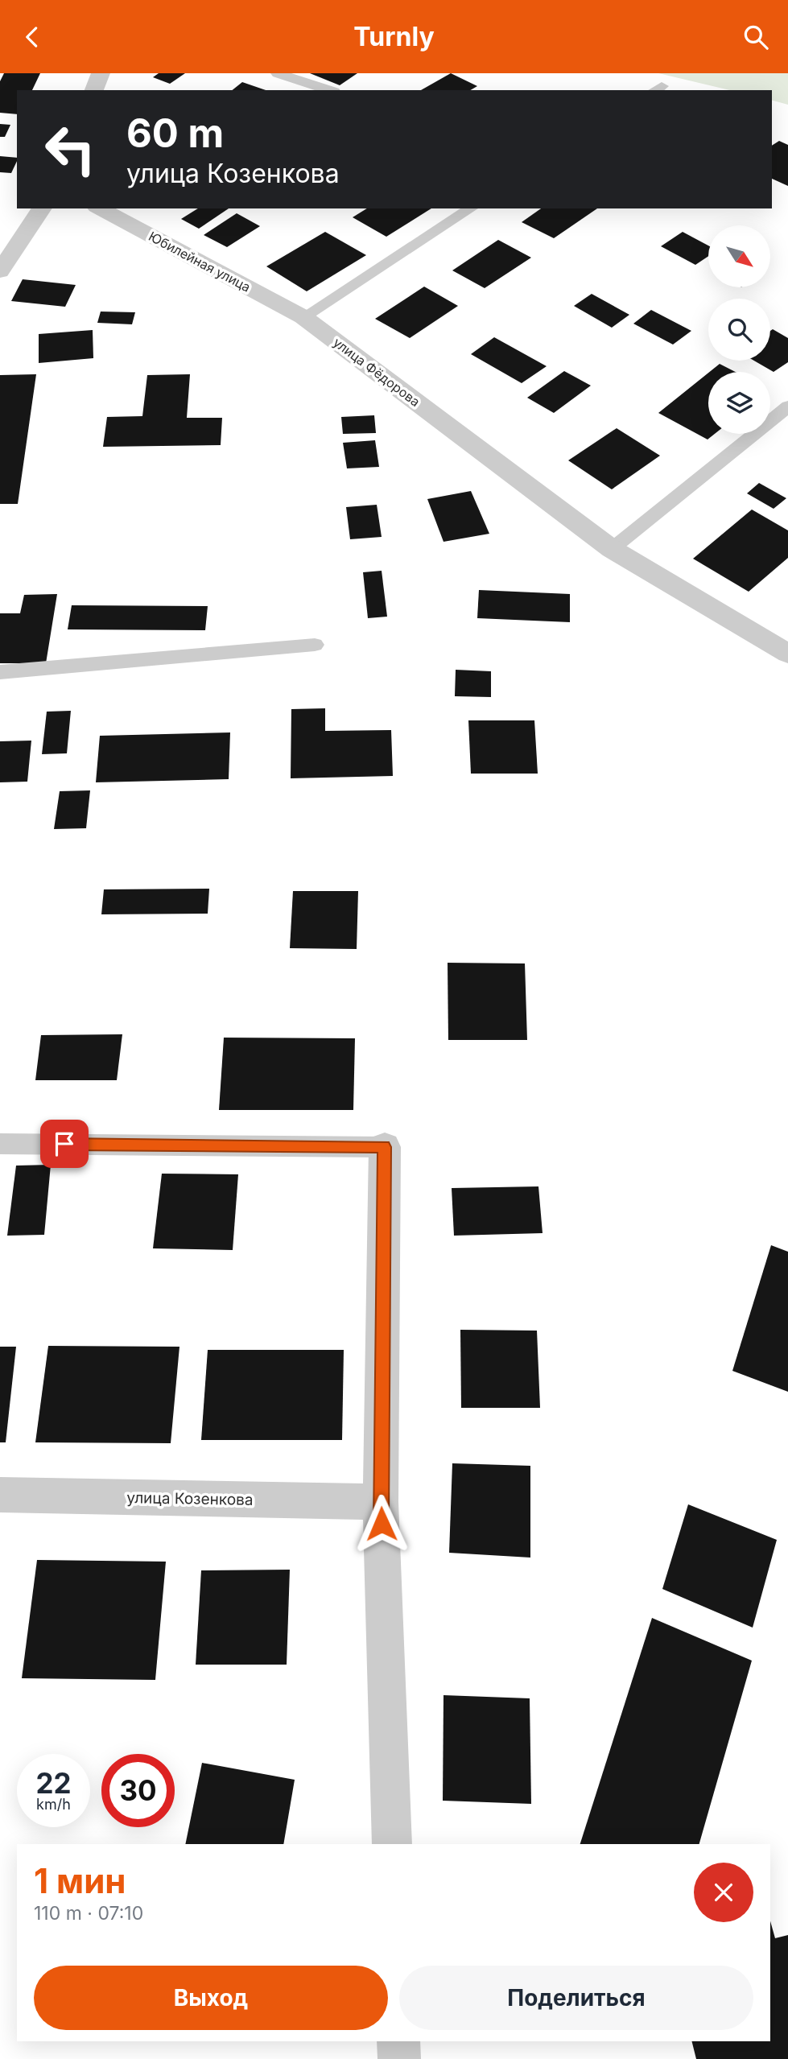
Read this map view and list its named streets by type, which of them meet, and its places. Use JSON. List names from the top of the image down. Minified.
{"streets":{"street":["Юбилейная улица","улица Фёдорова","улица Козенкова"]},"crossings":[["Юбилейная улица","улица Фёдорова"]],"north":"bottom right","page":{"header":"Turnly","turn":["60 m","улица Козенкова"],"speed":"22 km/h","limit":"30","heading":["1 мин","110 m · 07:10"],"buttons":["Выход","Поделиться"]}}
